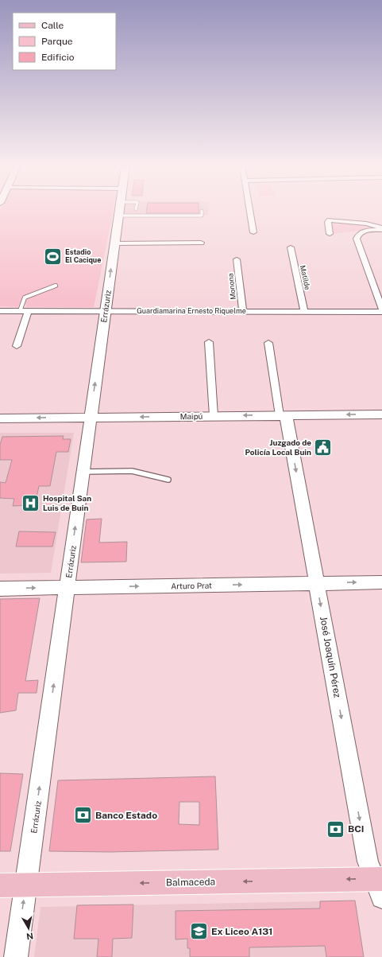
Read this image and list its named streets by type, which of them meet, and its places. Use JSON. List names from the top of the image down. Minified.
{"streets":{"main road":["Balmaceda"],"street":["Matilde","Monona","Errázuriz","Guardiamarina Ernesto Riquelme","Maipú","Arturo Prat","José Joaquín Pérez"]},"crossings":[["Matilde","Guardiamarina Ernesto Riquelme"],["Monona","Guardiamarina Ernesto Riquelme"],["Errázuriz","Guardiamarina Ernesto Riquelme"],["Errázuriz","Maipú"],["Errázuriz","Arturo Prat"],["Errázuriz","Balmaceda"],["Maipú","José Joaquín Pérez"],["Arturo Prat","José Joaquín Pérez"],["José Joaquín Pérez","Balmaceda"]],"one_way":["Errázuriz","Maipú","Arturo Prat","José Joaquín Pérez","Balmaceda"],"places":{"sports":["Estadio El Cacique"],"public building":["Juzgado de Policía Local Buin"],"hospital":["Hospital San Luis de Buin"],"bank":["Banco Estado","BCI"],"school or university":["Ex Liceo A131"]},"legend":["Calle","Parque","Edificio"],"north":"bottom"}
